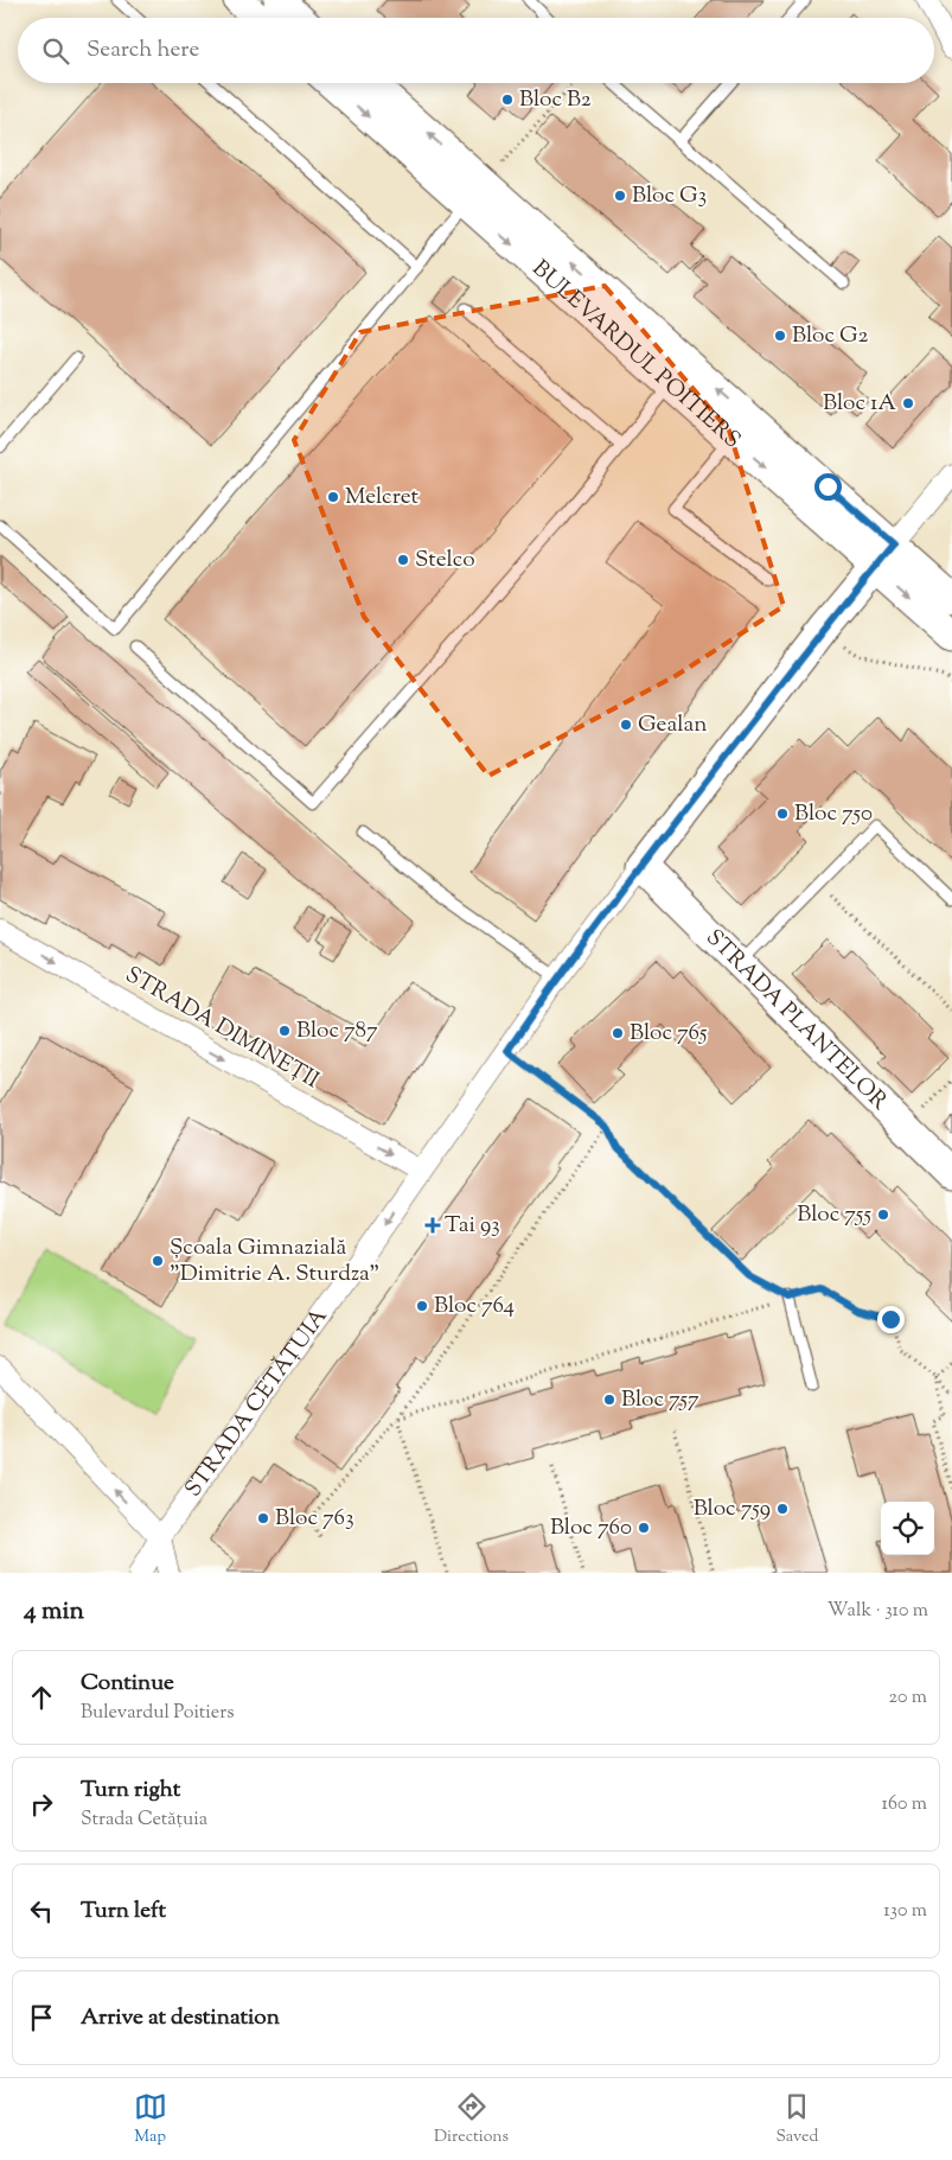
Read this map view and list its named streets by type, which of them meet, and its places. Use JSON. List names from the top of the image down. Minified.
{"streets":{"main road":["BULEVARDUL POITIERS","STRADA PLANTELOR","STRADA CETĂȚUIA"],"street":["STRADA DIMINEȚII"]},"crossings":[["BULEVARDUL POITIERS","STRADA CETĂȚUIA"],["STRADA PLANTELOR","STRADA CETĂȚUIA"],["STRADA DIMINEȚII","STRADA CETĂȚUIA"]],"one_way":["STRADA DIMINEȚII"],"places":{"other":["Bloc B2","Bloc G3","Bloc G2","Bloc 1A","Melcret","Stelco","Gealan","Bloc 750","Bloc 787","Bloc 765","Bloc 755","Școala Gimnazială \"Dimitrie A. Sturdza\"","Bloc 764","Bloc 757","Bloc 759","Bloc 763","Bloc 760"],"health":["Tai 93"]},"page":{"search":"Search here","heading":["4 min","Walk · 310 m"],"list":[["Continue","Bulevardul Poitiers","20 m"],["Turn right","Strada Cetățuia","160 m"],["Turn left","130 m"],"Arrive at destination"],"nav":["Map","Directions","Saved"]}}
